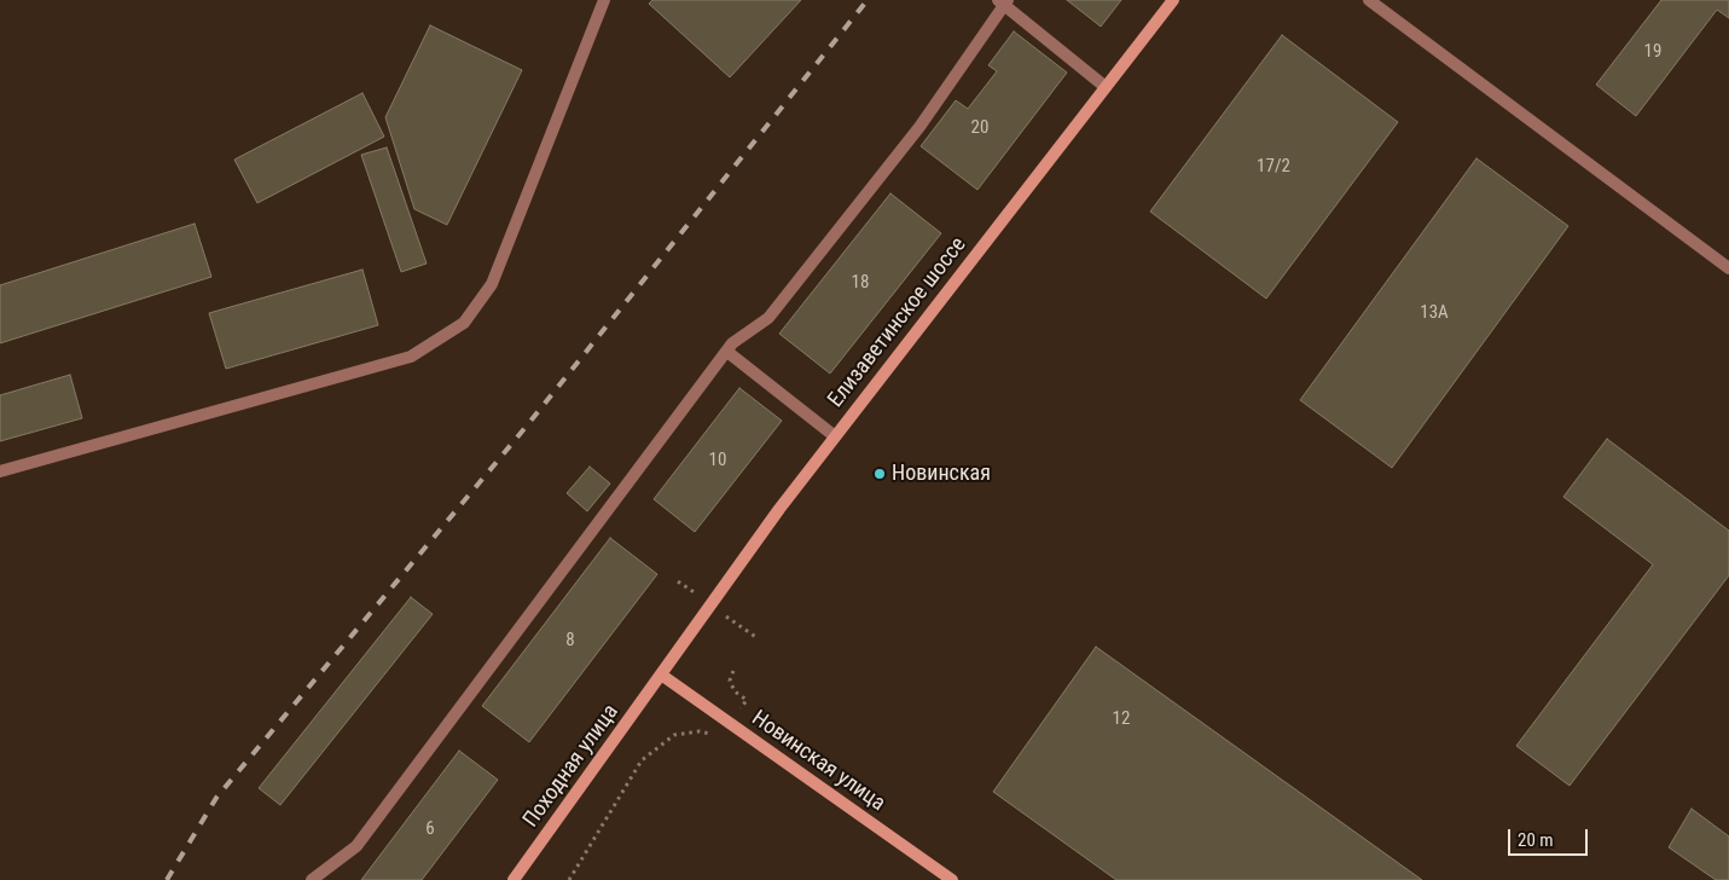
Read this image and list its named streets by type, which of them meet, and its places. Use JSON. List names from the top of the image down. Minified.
{"streets":{"main road":["Елизаветинское шоссе","Новинская улица","Походная улица"]},"crossings":[["Елизаветинское шоссе","Новинская улица"],["Елизаветинское шоссе","Походная улица"],["Новинская улица","Походная улица"]],"places":["Новинская"],"house_numbers":["19","20","17/2","18","13А","10","8","12","6"],"scale_bar":"20 m"}
